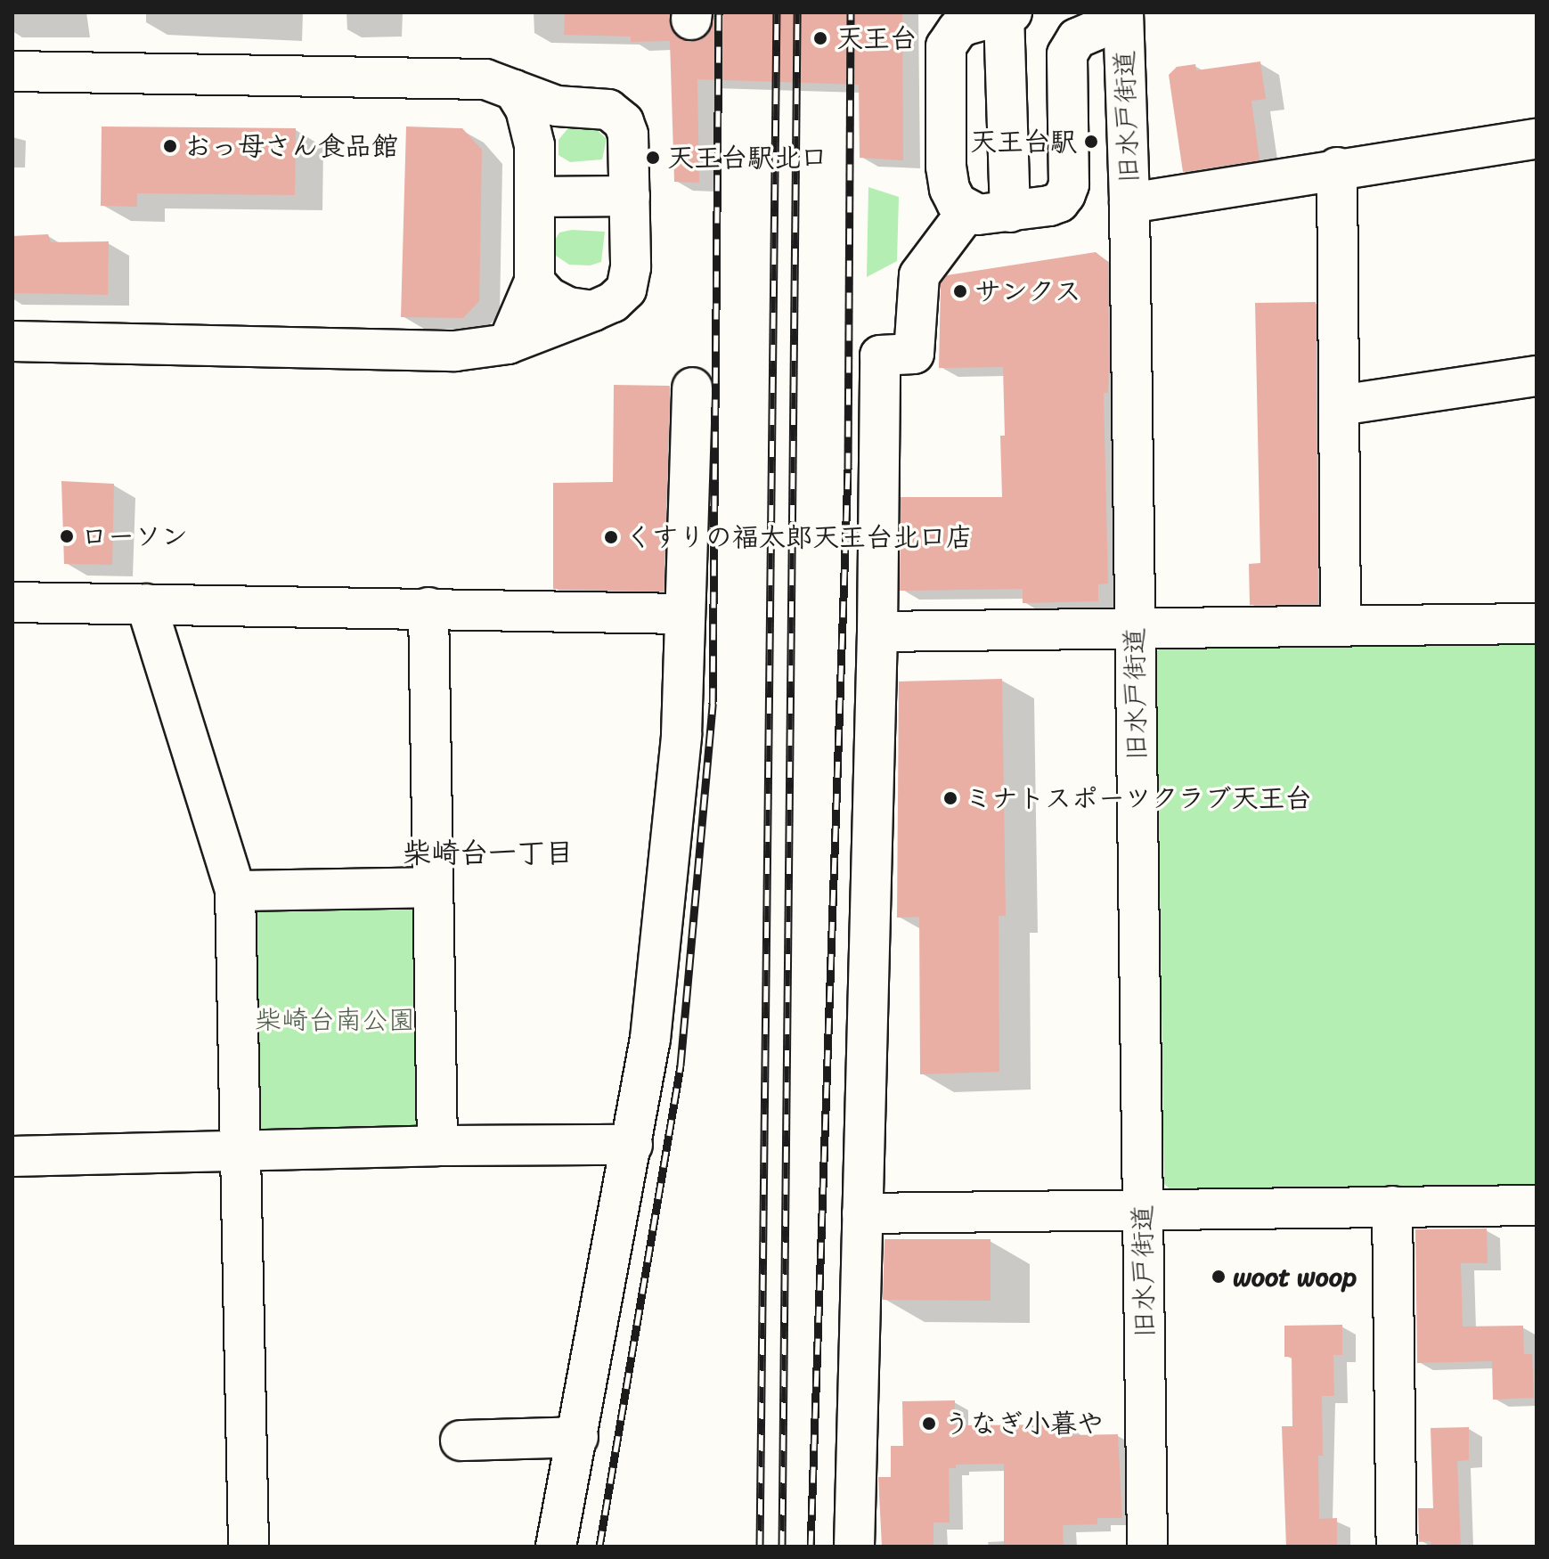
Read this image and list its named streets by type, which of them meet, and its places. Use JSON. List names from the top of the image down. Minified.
{"streets":{"street":["旧水戸街道"]},"districts":["柴崎台一丁目"],"parks":["柴崎台南公園"],"places":["天王台","天王台駅","おっ母さん食品館","天王台駅北口","サンクス","ローソン","くすりの福太郎天王台北口店","ミナトスポーツクラブ天王台","woot woop","うなぎ小暮や"]}
